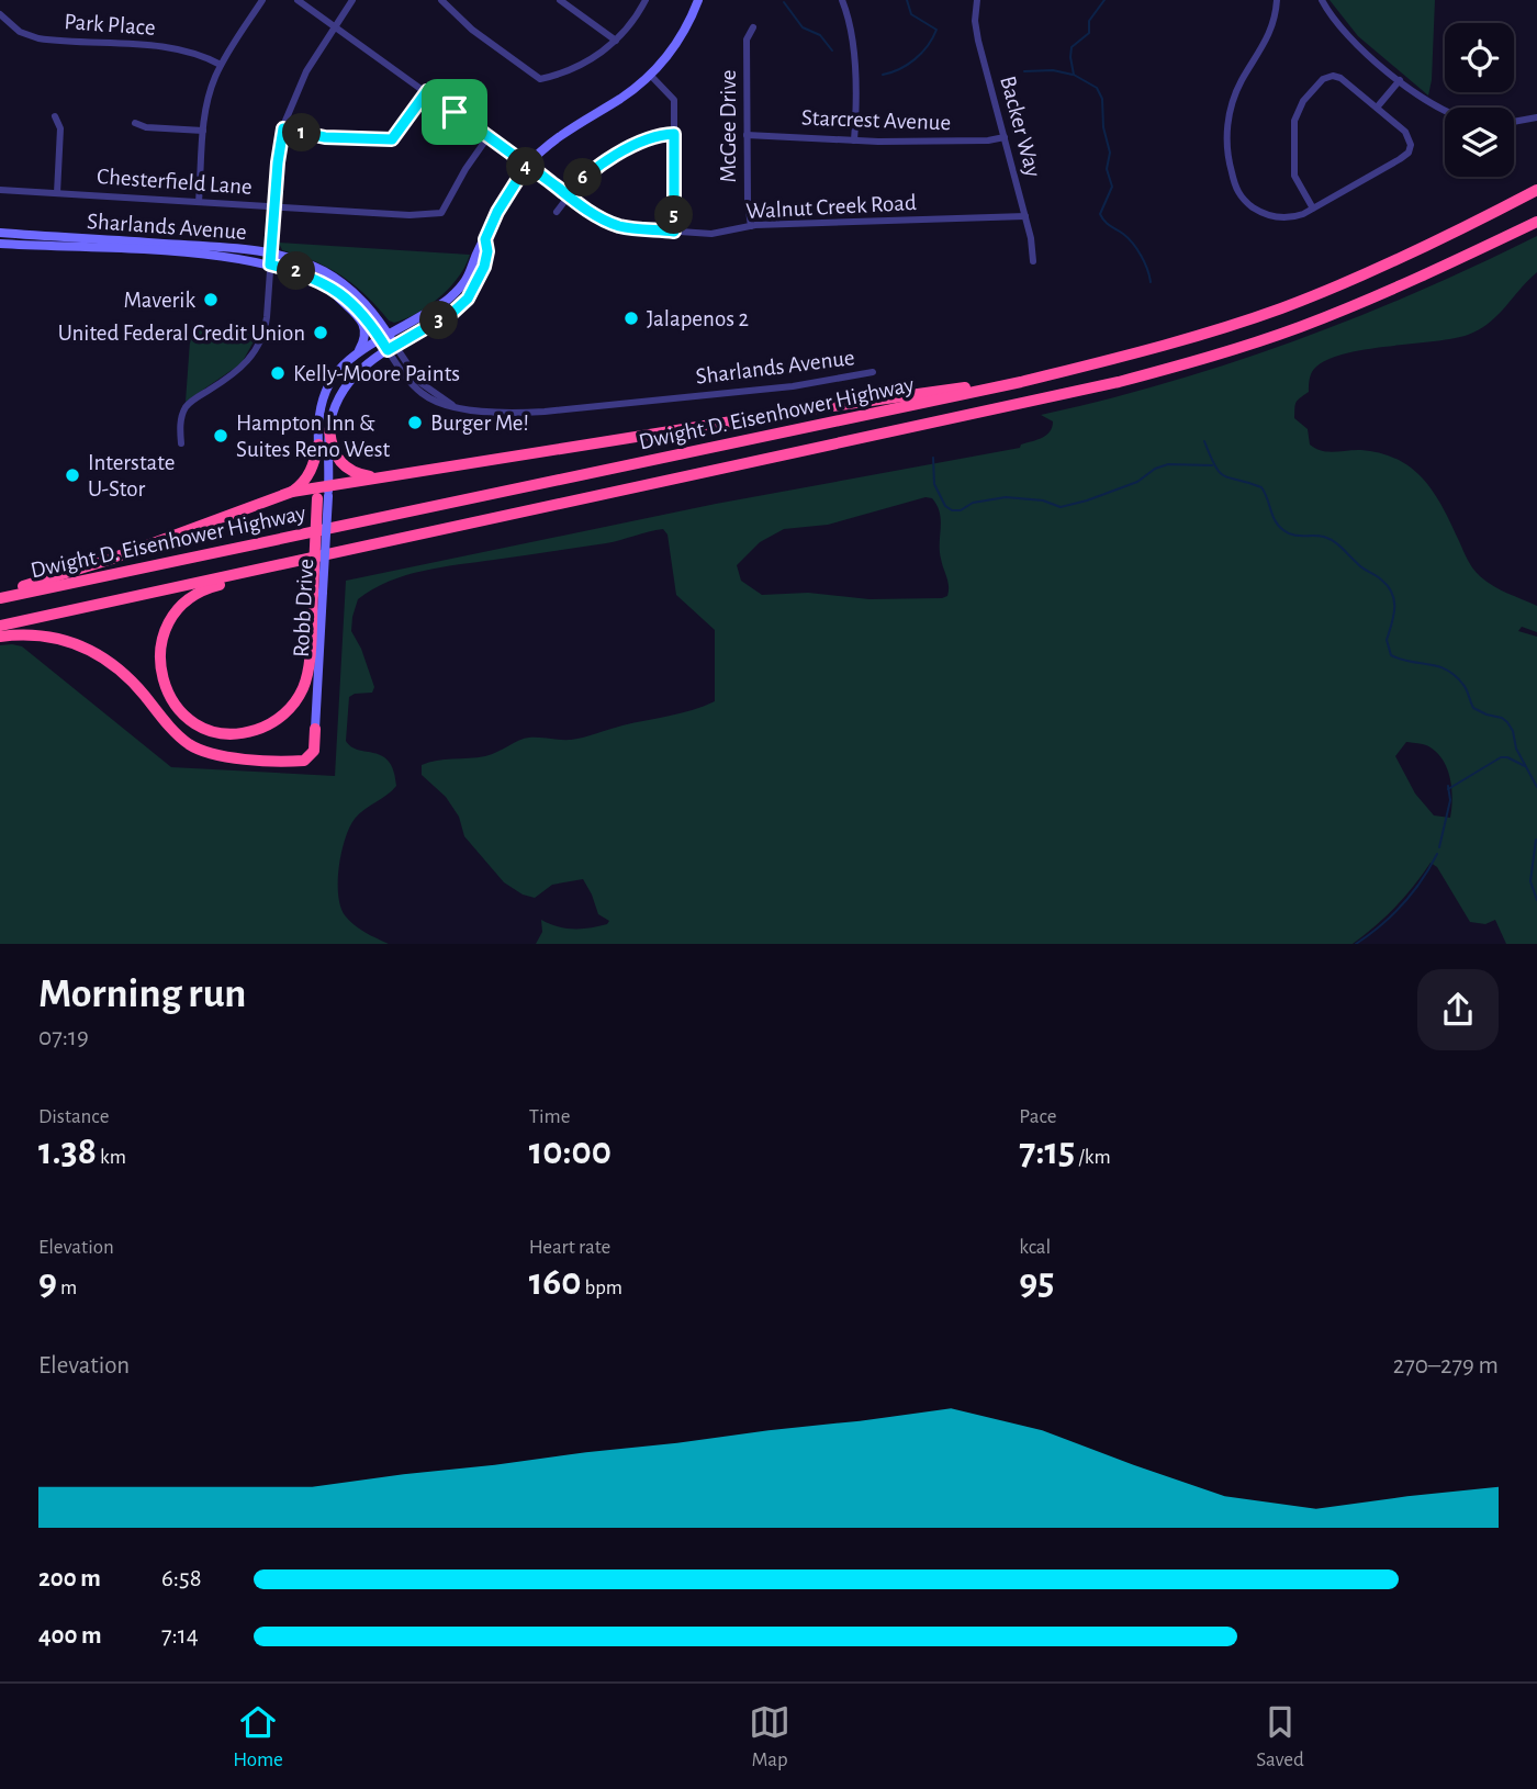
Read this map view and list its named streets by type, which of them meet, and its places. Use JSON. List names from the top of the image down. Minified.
{"streets":{"highway":["Dwight D. Eisenhower Highway"],"main road":["Sharlands Avenue","Robb Drive"],"street":["Park Place","Starcrest Avenue","McGee Drive","Backer Way","Chesterfield Lane","Walnut Creek Road"]},"crossings":[["Starcrest Avenue","McGee Drive"],["Starcrest Avenue","Backer Way"],["McGee Drive","Walnut Creek Road"],["Backer Way","Walnut Creek Road"],["Chesterfield Lane","Walnut Creek Road"]],"places":["Maverik","Jalapenos 2","United Federal Credit Union","Kelly-Moore Paints","Burger Me!","Hampton Inn & Suites Reno West","Interstate U-Stor"],"page":{"pins":["1","4","6","5","2","3"],"heading":["Morning run","07:19"],"stats":[["Distance","1.38 km"],["Time","10:00"],["Pace","7:15 /km"],["Elevation","9 m"],["Heart rate","160 bpm"],["kcal","95"]],"chart":["Elevation","270–279 m"],"list":[{"name":"200 m","note":"6:58"},{"name":"400 m","note":"7:14"}],"tabs":["Home","Map","Saved"]}}
